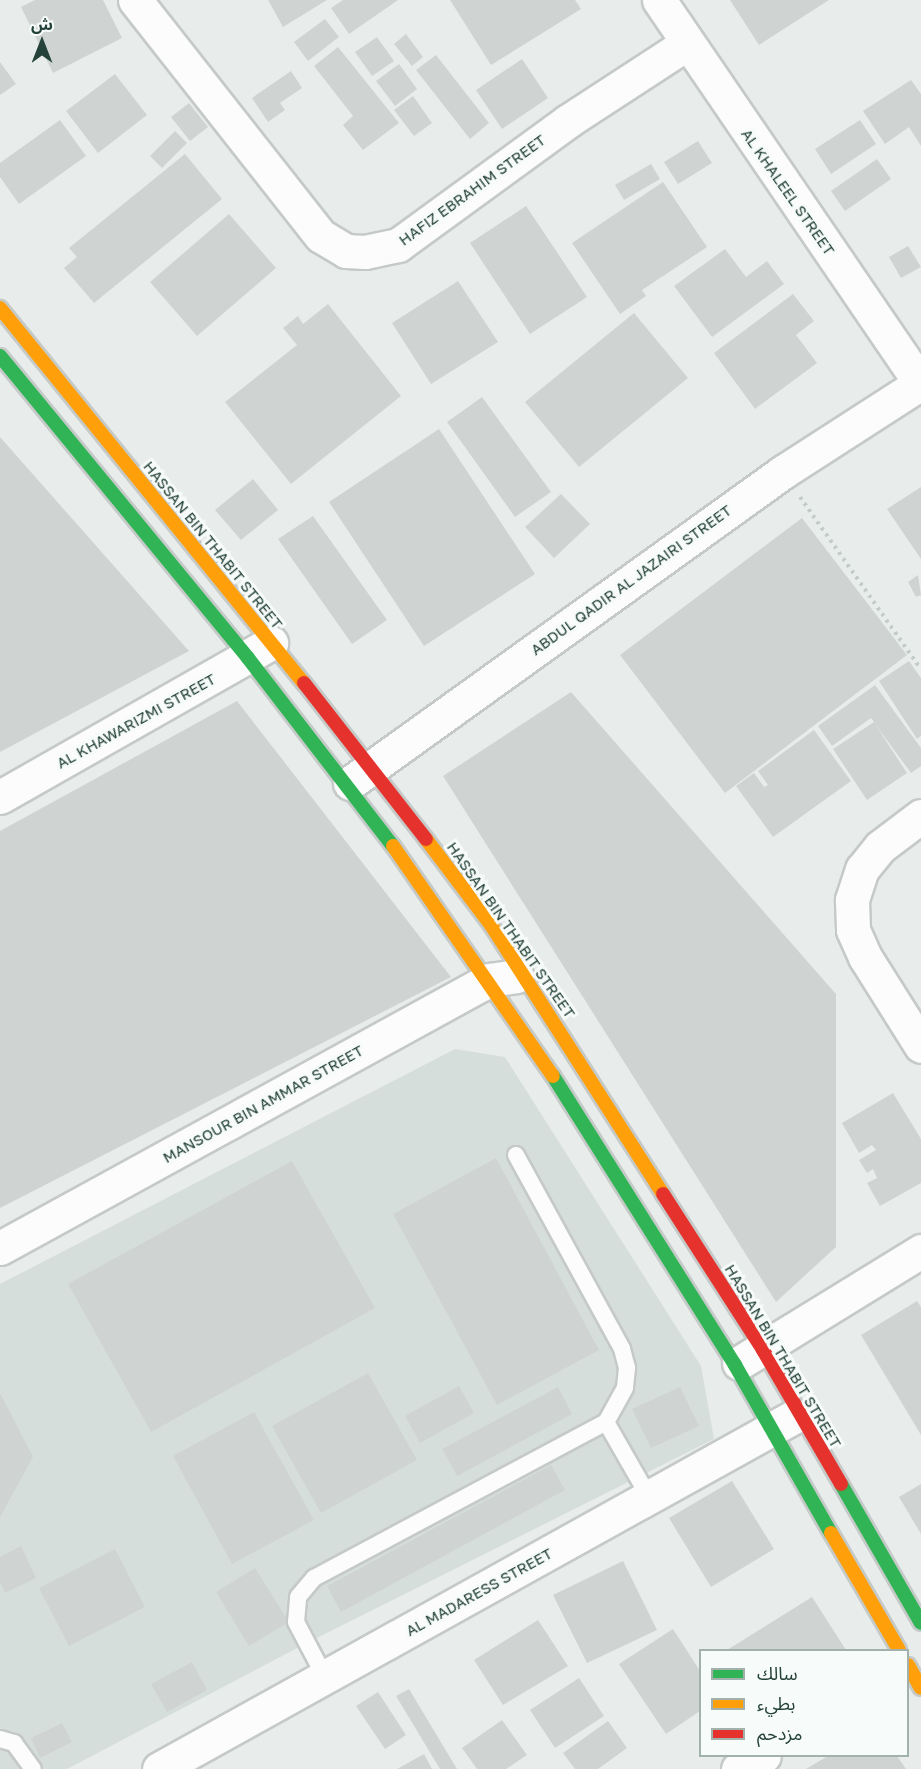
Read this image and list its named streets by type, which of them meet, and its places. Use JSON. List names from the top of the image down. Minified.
{"streets":{"street":["HAFIZ EBRAHIM STREET","AL KHALEEL STREET","HASSAN BIN THABIT STREET","ABDUL QADIR AL JAZAIRI STREET","AL KHAWARIZMI STREET","MANSOUR BIN AMMAR STREET","AL MADARESS STREET"]},"crossings":[["HAFIZ EBRAHIM STREET","AL KHALEEL STREET"],["AL KHALEEL STREET","ABDUL QADIR AL JAZAIRI STREET"],["HASSAN BIN THABIT STREET","ABDUL QADIR AL JAZAIRI STREET"],["HASSAN BIN THABIT STREET","AL KHAWARIZMI STREET"],["HASSAN BIN THABIT STREET","MANSOUR BIN AMMAR STREET"],["HASSAN BIN THABIT STREET","AL MADARESS STREET"]],"legend":["سالك","بطيء","مزدحم"],"north":"top"}
